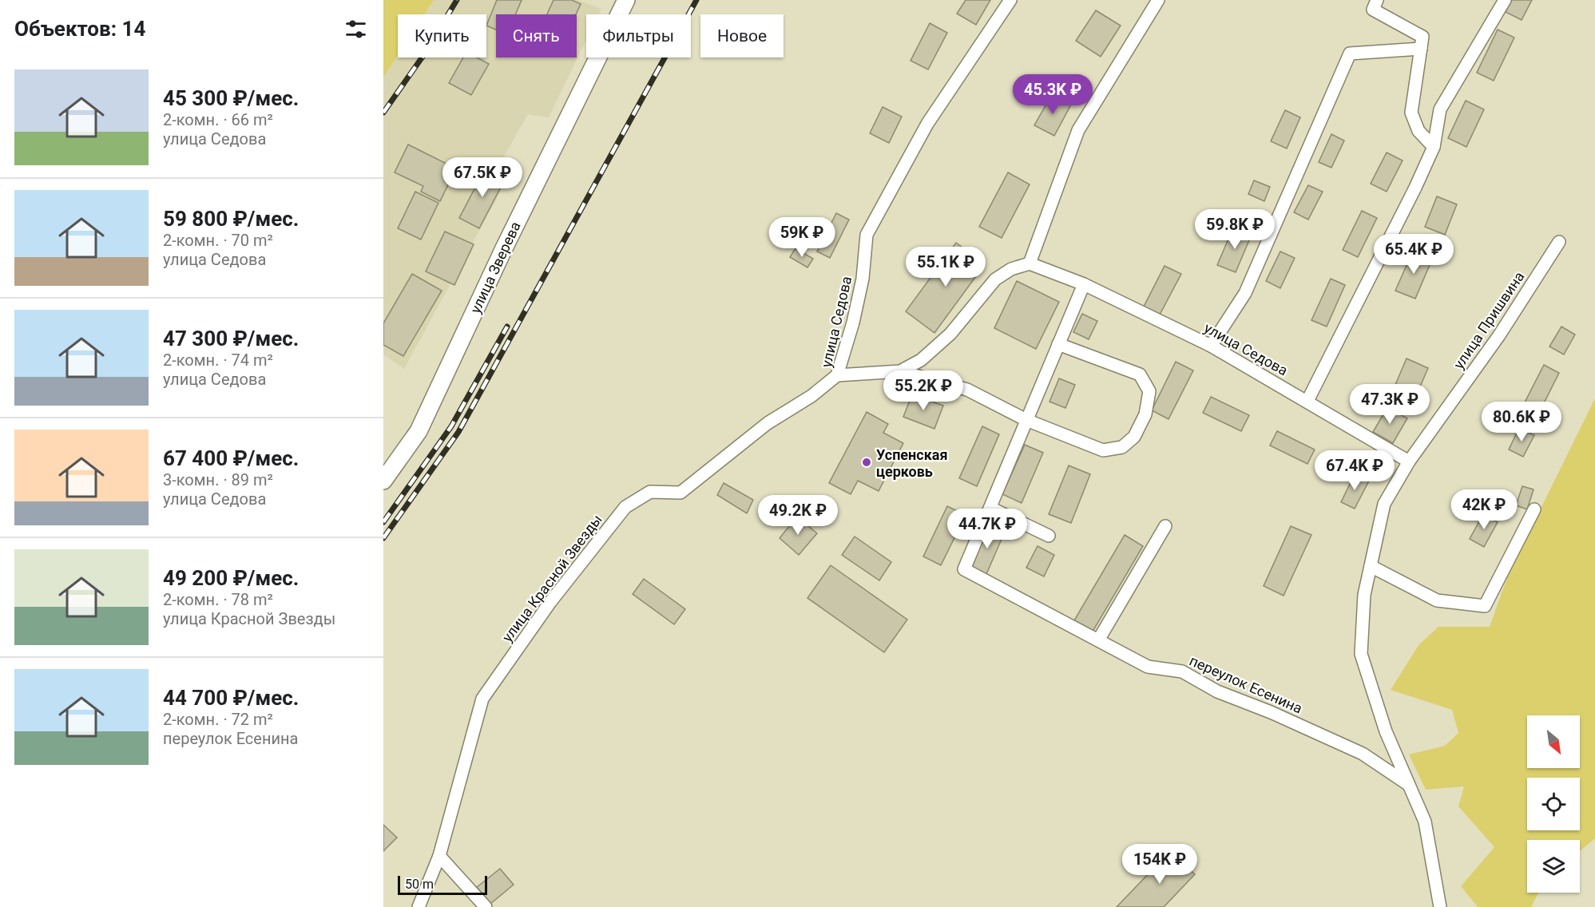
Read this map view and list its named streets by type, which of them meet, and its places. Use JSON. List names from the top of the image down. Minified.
{"streets":{"main road":["улица Зверева"],"street":["улица Пришвина","улица Седова","улица Красной Звезды","переулок Есенина"]},"crossings":[["улица Пришвина","улица Седова"],["улица Пришвина","переулок Есенина"],["улица Седова","улица Красной Звезды"]],"places":["Успенская церковь"],"scale_bar":"50 m","north":"bottom right","page":{"heading":"Объектов: 14","chip":["Купить","Снять","Фильтры","Новое"],"list":[{"name":"45 300 ₽/мес.","note":"2-комн. · 66 m² · улица Седова"},{"name":"59 800 ₽/мес.","note":"2-комн. · 70 m² · улица Седова"},{"name":"47 300 ₽/мес.","note":"2-комн. · 74 m² · улица Седова"},{"name":"67 400 ₽/мес.","note":"3-комн. · 89 m² · улица Седова"},{"name":"49 200 ₽/мес.","note":"2-комн. · 78 m² · улица Красной Звезды"},{"name":"44 700 ₽/мес.","note":"2-комн. · 72 m² · переулок Есенина"}],"price":["45.3K ₽","67.5K ₽","59.8K ₽","59K ₽","65.4K ₽","55.1K ₽","55.2K ₽","47.3K ₽","80.6K ₽","67.4K ₽","42K ₽","49.2K ₽","44.7K ₽","154K ₽"],"scale":"50 m"}}
